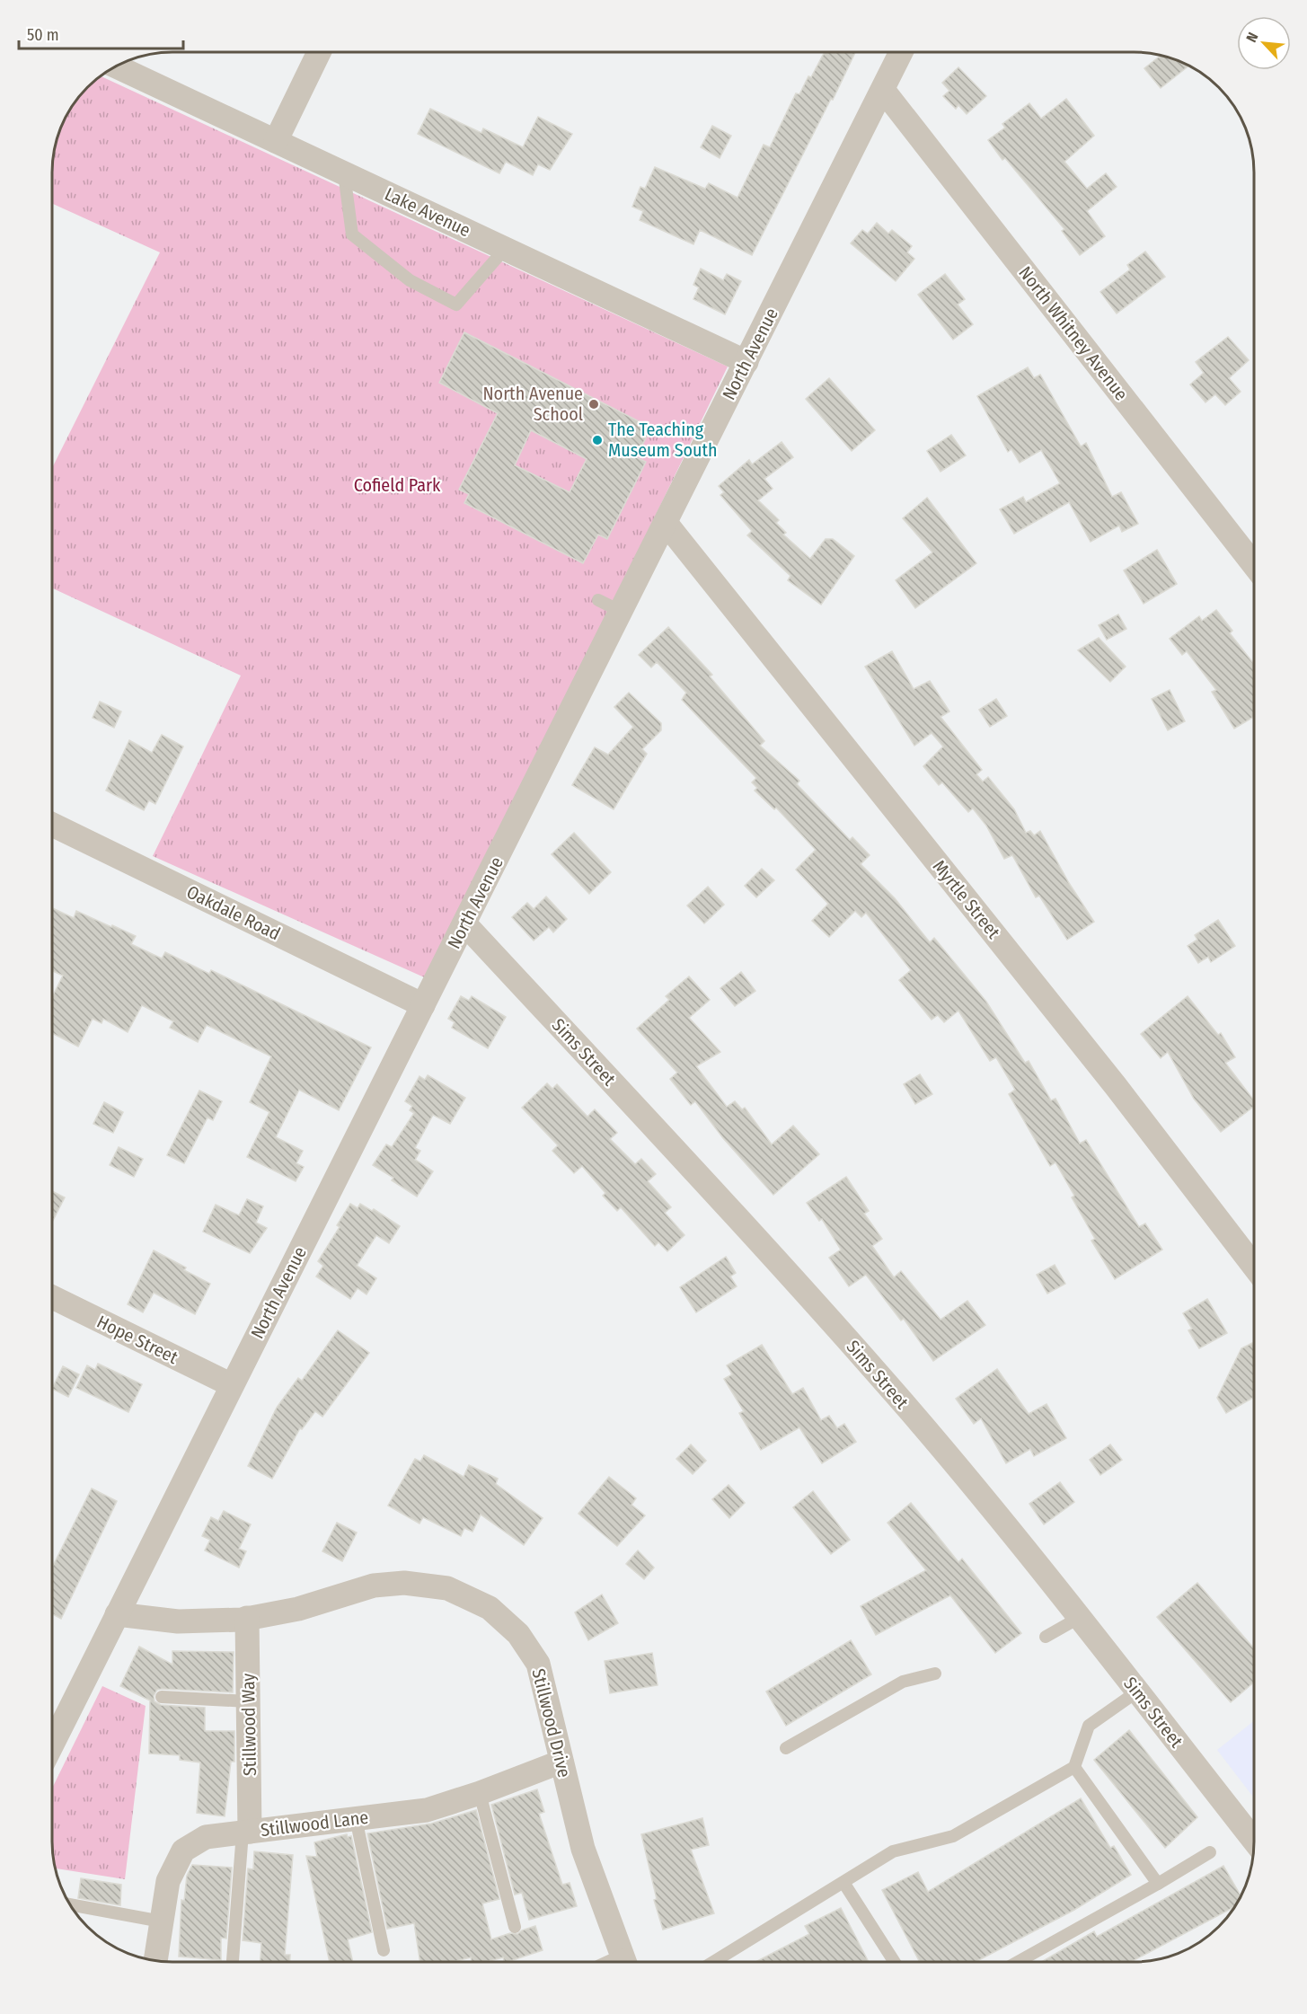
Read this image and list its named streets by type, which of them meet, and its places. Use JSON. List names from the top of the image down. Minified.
{"streets":{"street":["Lake Avenue","North Whitney Avenue","North Avenue","Myrtle Street","Oakdale Road","Sims Street","Hope Street","Stillwood Drive","Stillwood Way","Stillwood Lane"]},"crossings":[["Lake Avenue","North Avenue"],["North Whitney Avenue","North Avenue"],["North Avenue","Myrtle Street"],["North Avenue","Oakdale Road"],["North Avenue","Sims Street"],["North Avenue","Hope Street"],["North Avenue","Stillwood Drive"],["Stillwood Drive","Stillwood Way"],["Stillwood Drive","Stillwood Lane"],["Stillwood Way","Stillwood Lane"]],"parks":["Cofield Park"],"places":["North Avenue School","The Teaching Museum South"],"scale_bar":"50 m","north":"top left"}
